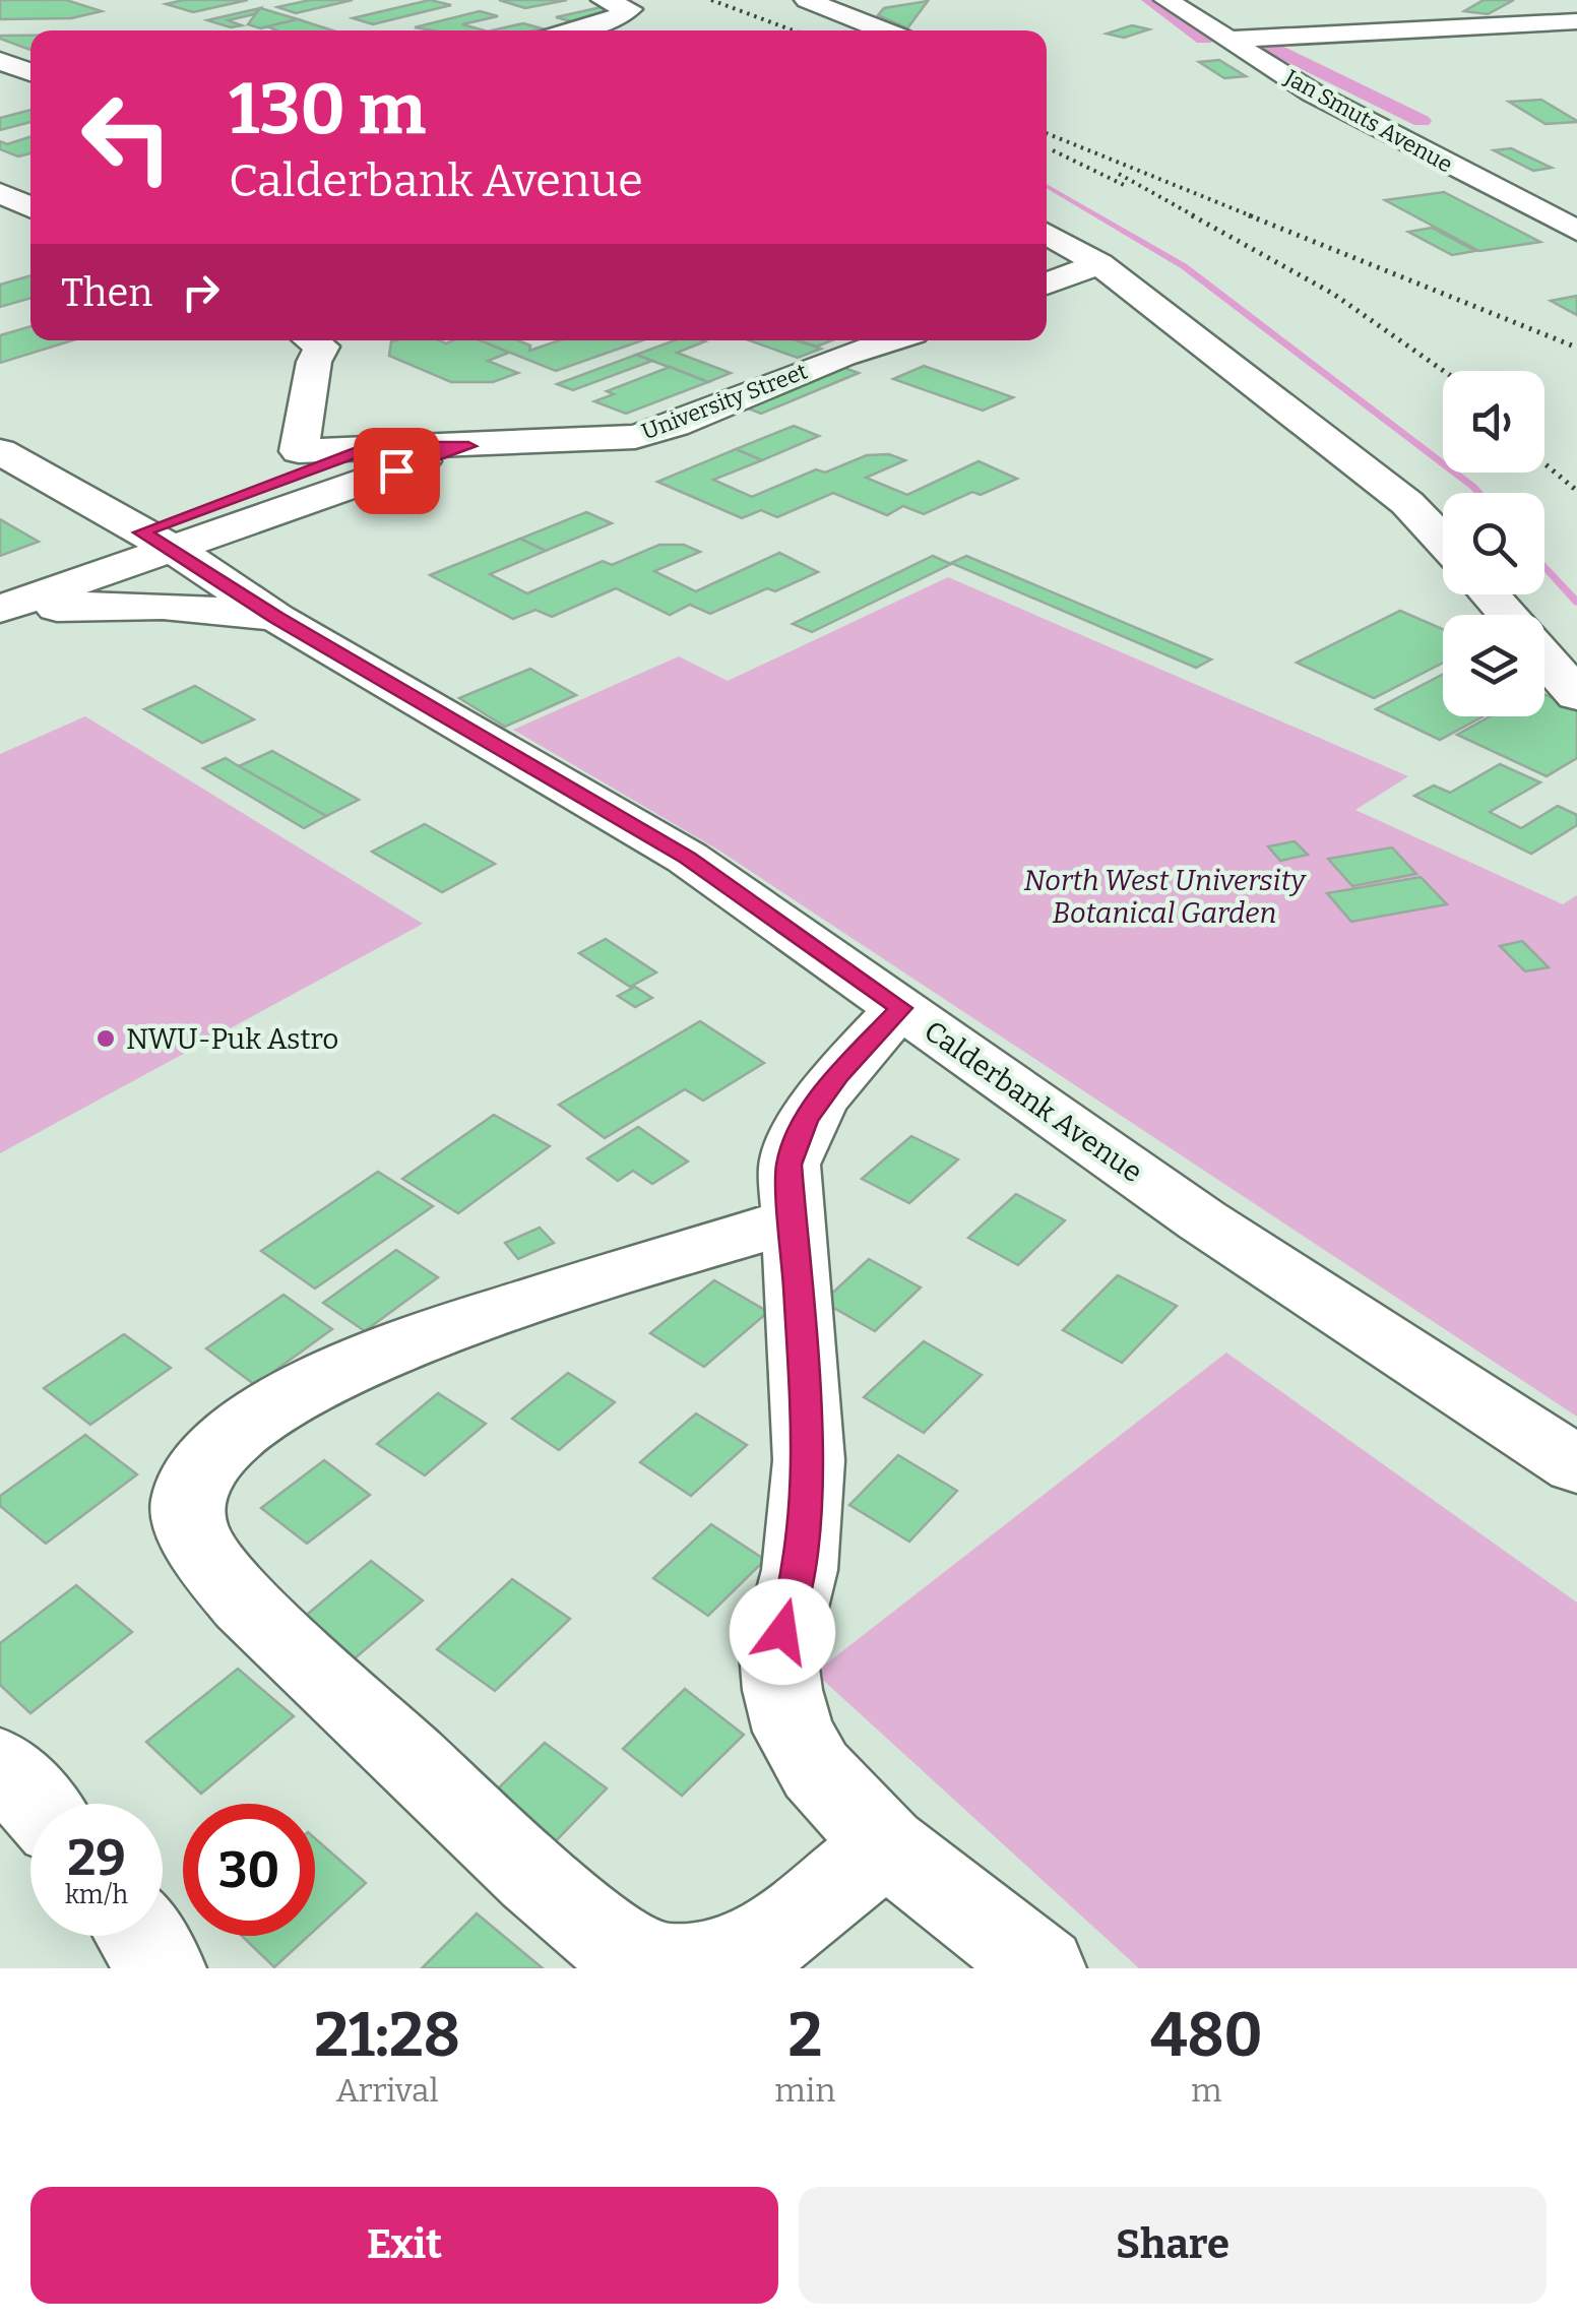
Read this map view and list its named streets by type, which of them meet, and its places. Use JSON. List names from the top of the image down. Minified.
{"streets":{"street":["Jan Smuts Avenue","University Street","Calderbank Avenue"]},"parks":["North West University Botanical Garden"],"places":["NWU-Puk Astro"],"page":{"turn":["130 m","Calderbank Avenue"],"then":"Then","speed":"29 km/h","limit":"30","eta":["21:28","Arrival","2","min","480","m"],"buttons":["Exit","Share"]}}
